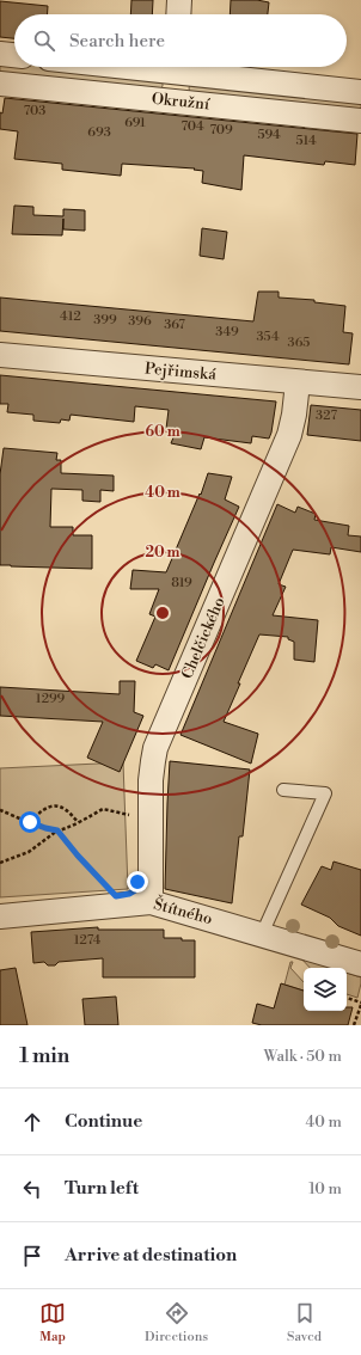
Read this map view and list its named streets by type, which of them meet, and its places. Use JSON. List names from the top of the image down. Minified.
{"streets":{"street":["Okružní","Pejřimská","Chelčického","Štítného"]},"crossings":[["Pejřimská","Chelčického"],["Chelčického","Štítného"]],"house_numbers":["703","691","704","709","693","594","514","412","399","396","367","349","354","365","327","819","1299","1274"],"page":{"search":"Search here","heading":["1 min","Walk · 50 m"],"list":[["Continue","40 m"],["Turn left","10 m"],"Arrive at destination"],"nav":["Map","Directions","Saved"]},"rings":["60 m","40 m","20 m"]}
